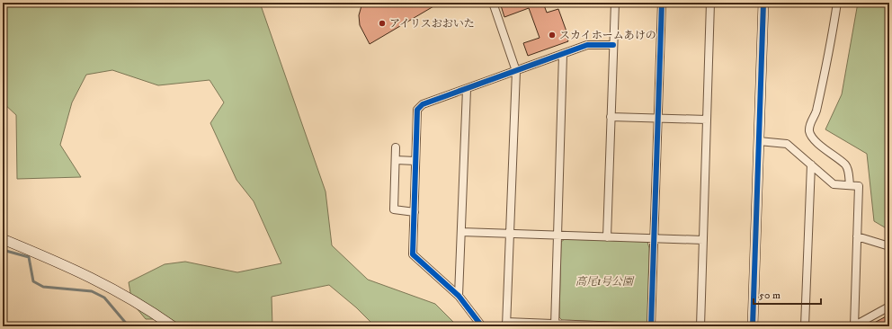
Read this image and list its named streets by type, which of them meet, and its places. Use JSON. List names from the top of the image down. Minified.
{"parks":["高尾1号公園"],"places":["アイリスおおいた","スカイホームあけの"],"scale_bar":"50 m"}
